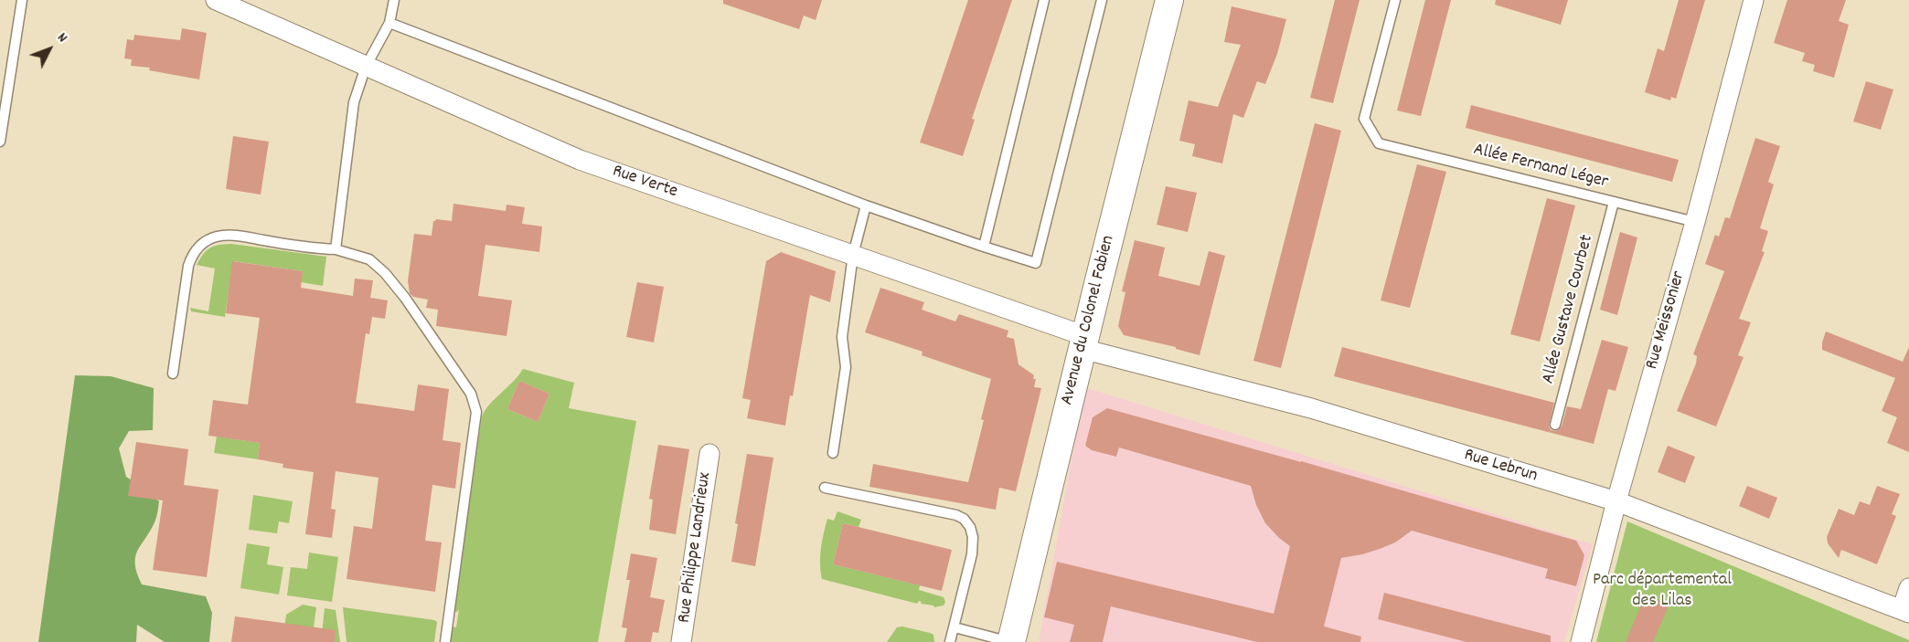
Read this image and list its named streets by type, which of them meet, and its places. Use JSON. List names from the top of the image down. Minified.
{"streets":{"street":["Rue Verte","Avenue du Colonel Fabien","Rue Meissonier","Rue Lebrun","Rue Philippe Landrieux"],"lane":["Allée Fernand Léger","Allée Gustave Courbet"]},"crossings":[["Allée Fernand Léger","Allée Gustave Courbet"],["Allée Fernand Léger","Rue Meissonier"],["Rue Verte","Avenue du Colonel Fabien"],["Rue Verte","Rue Lebrun"],["Avenue du Colonel Fabien","Rue Lebrun"],["Rue Meissonier","Rue Lebrun"]],"parks":["Parc départemental des Lilas"],"north":"top right"}
